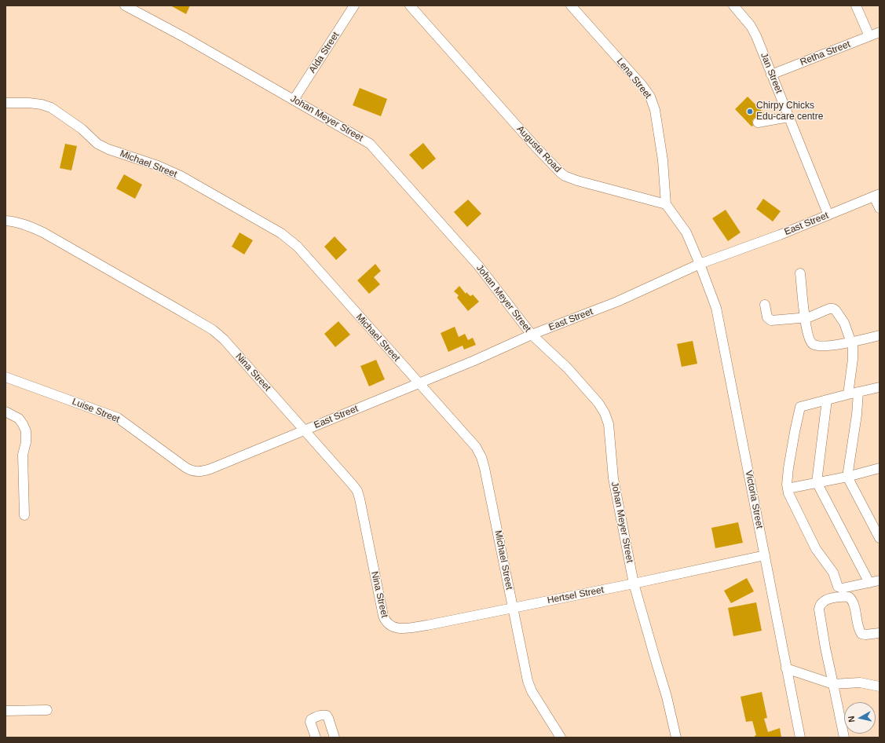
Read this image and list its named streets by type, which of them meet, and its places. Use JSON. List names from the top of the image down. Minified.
{"streets":{"street":["Alda Street","Retha Street","Jan Street","Lena Street","Johan Meyer Street","Augusta Road","Michael Street","East Street","Nina Street","Luise Street","Victoria Street","Hertsel Street"]},"crossings":[["Alda Street","Johan Meyer Street"],["Retha Street","Jan Street"],["Jan Street","East Street"],["Lena Street","Augusta Road"],["Johan Meyer Street","East Street"],["Johan Meyer Street","Hertsel Street"],["Michael Street","East Street"],["Michael Street","Hertsel Street"],["East Street","Nina Street"],["East Street","Luise Street"],["East Street","Victoria Street"],["Nina Street","Hertsel Street"],["Victoria Street","Hertsel Street"]],"places":["Chirpy Chicks Edu-care centre"],"north":"left"}
